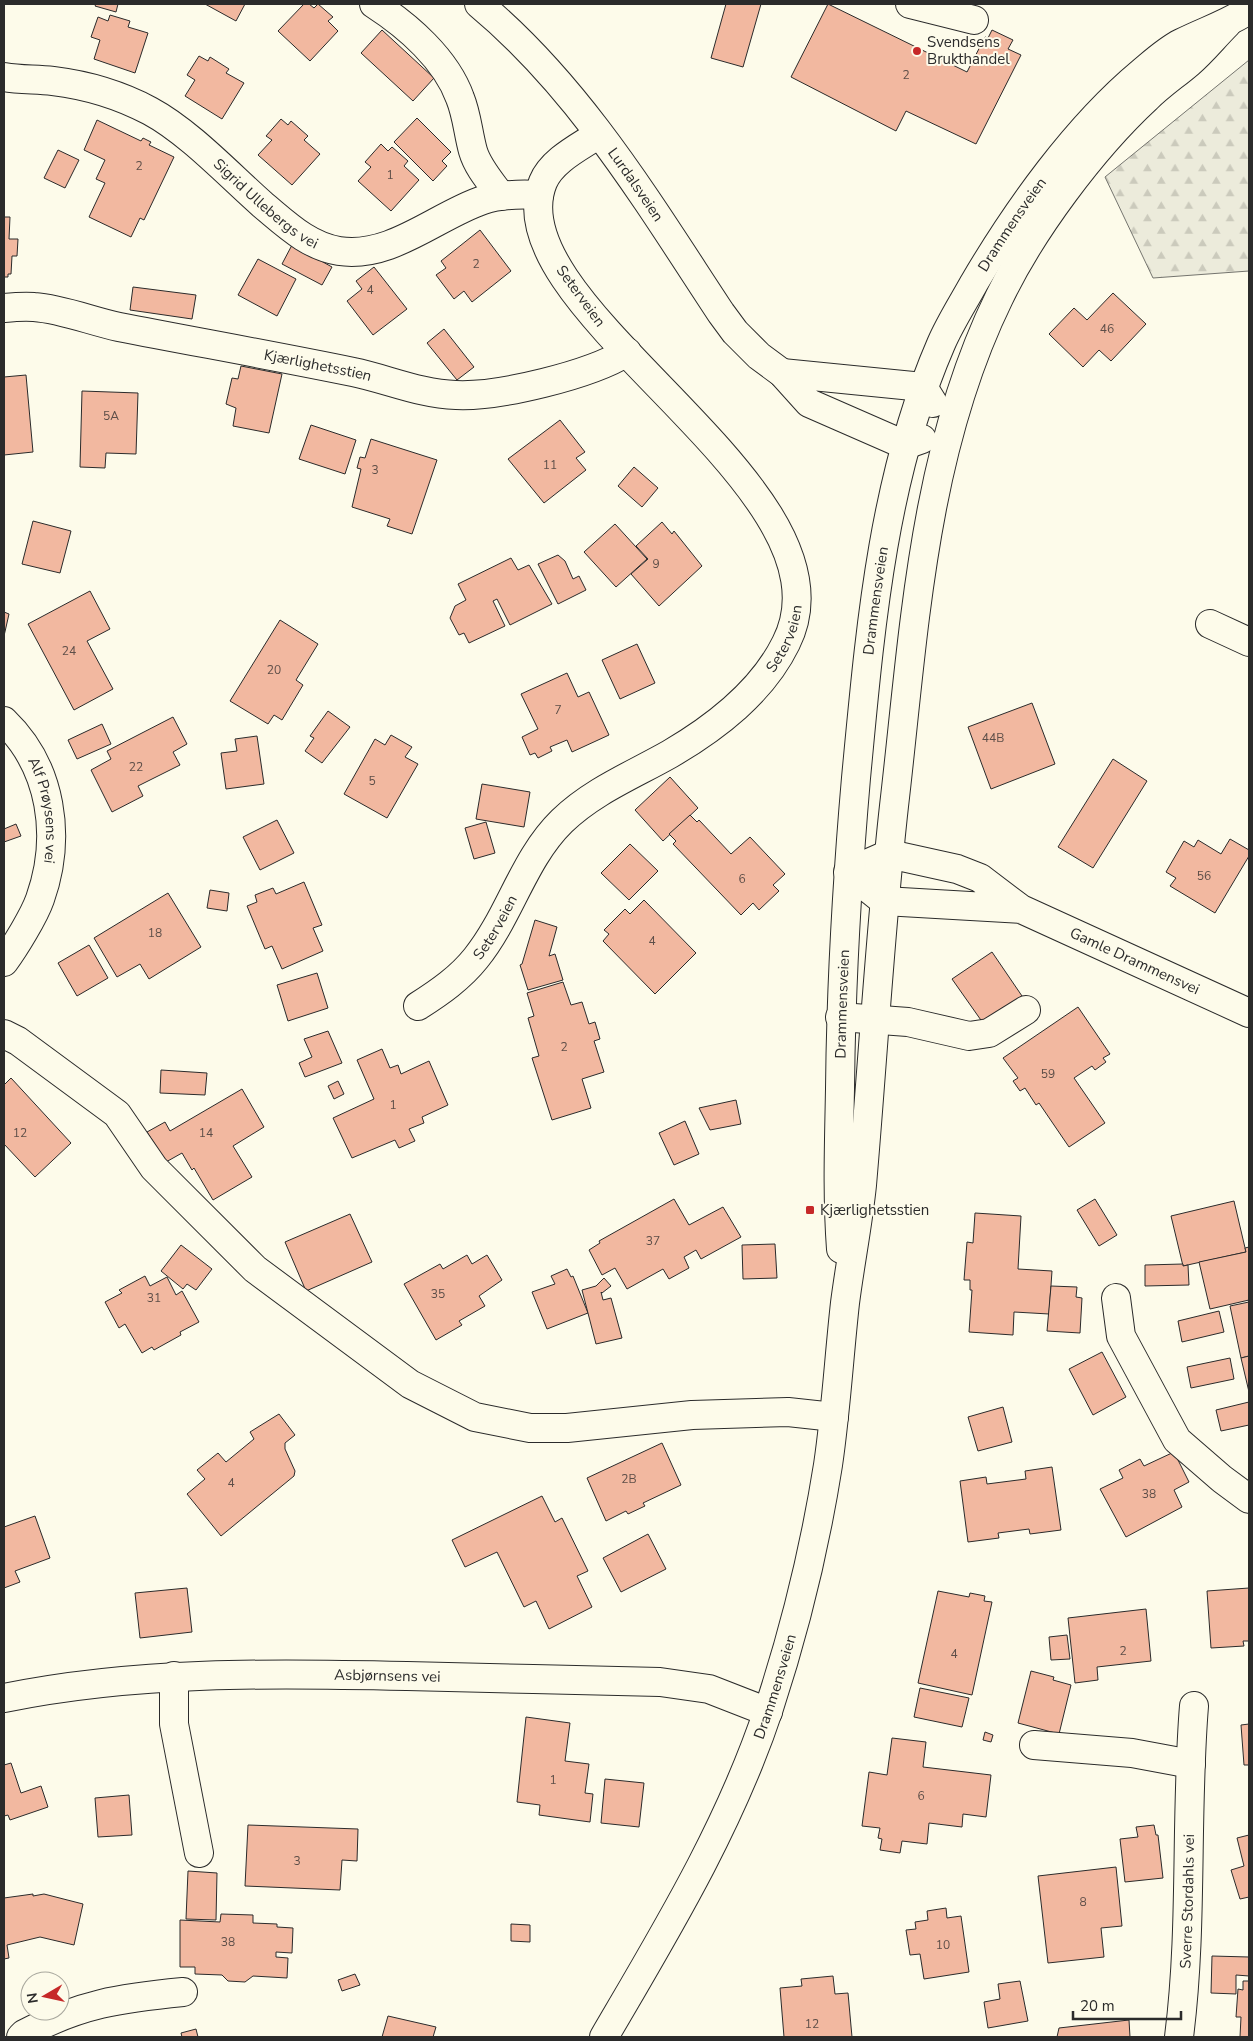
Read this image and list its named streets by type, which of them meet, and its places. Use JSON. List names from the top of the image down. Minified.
{"streets":{"street":["Lurdalsveien","Sigrid Ullebergs vei","Drammensveien","Seterveien","Kjærlighetsstien","Alf Prøysens vei","Gamle Drammensvei","Asbjørnsens vei","Sverre Stordahls vei"]},"crossings":[["Lurdalsveien","Drammensveien"],["Lurdalsveien","Seterveien"],["Sigrid Ullebergs vei","Seterveien"],["Drammensveien","Gamle Drammensvei"],["Drammensveien","Asbjørnsens vei"],["Seterveien","Kjærlighetsstien"]],"places":{"other":["Svendsens Brukthandel"],"transit":["Kjærlighetsstien"]},"house_numbers":["2","2","1","2","4","46","5A","11","3","9","24","20","7","44B","22","5","56","6","18","4","2","59","1","12","14","37","35","31","2B","4","38","2","4","1","6","3","8","38","10","12"],"scale_bar":"20 m","north":"left"}
